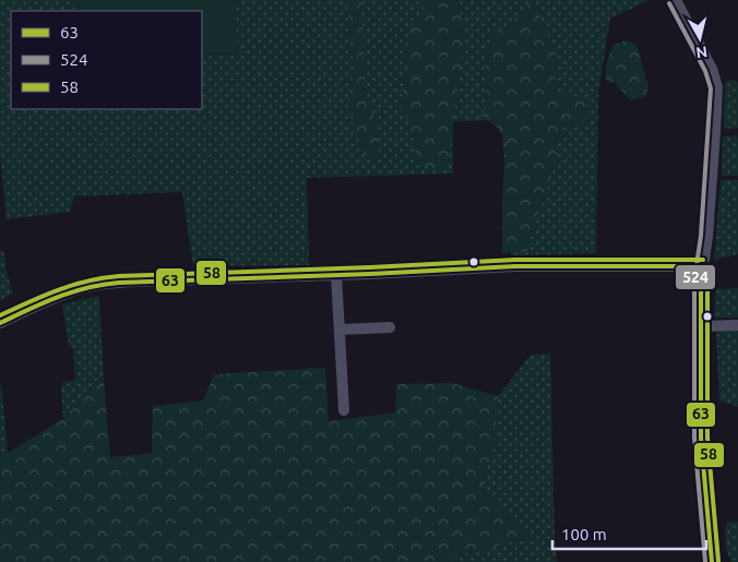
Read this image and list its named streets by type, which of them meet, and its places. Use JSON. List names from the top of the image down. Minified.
{"lines":["transit line 524","transit line 58","transit line 63"],"legend":["63","524","58"],"scale_bar":"100 m","north":"bottom"}
